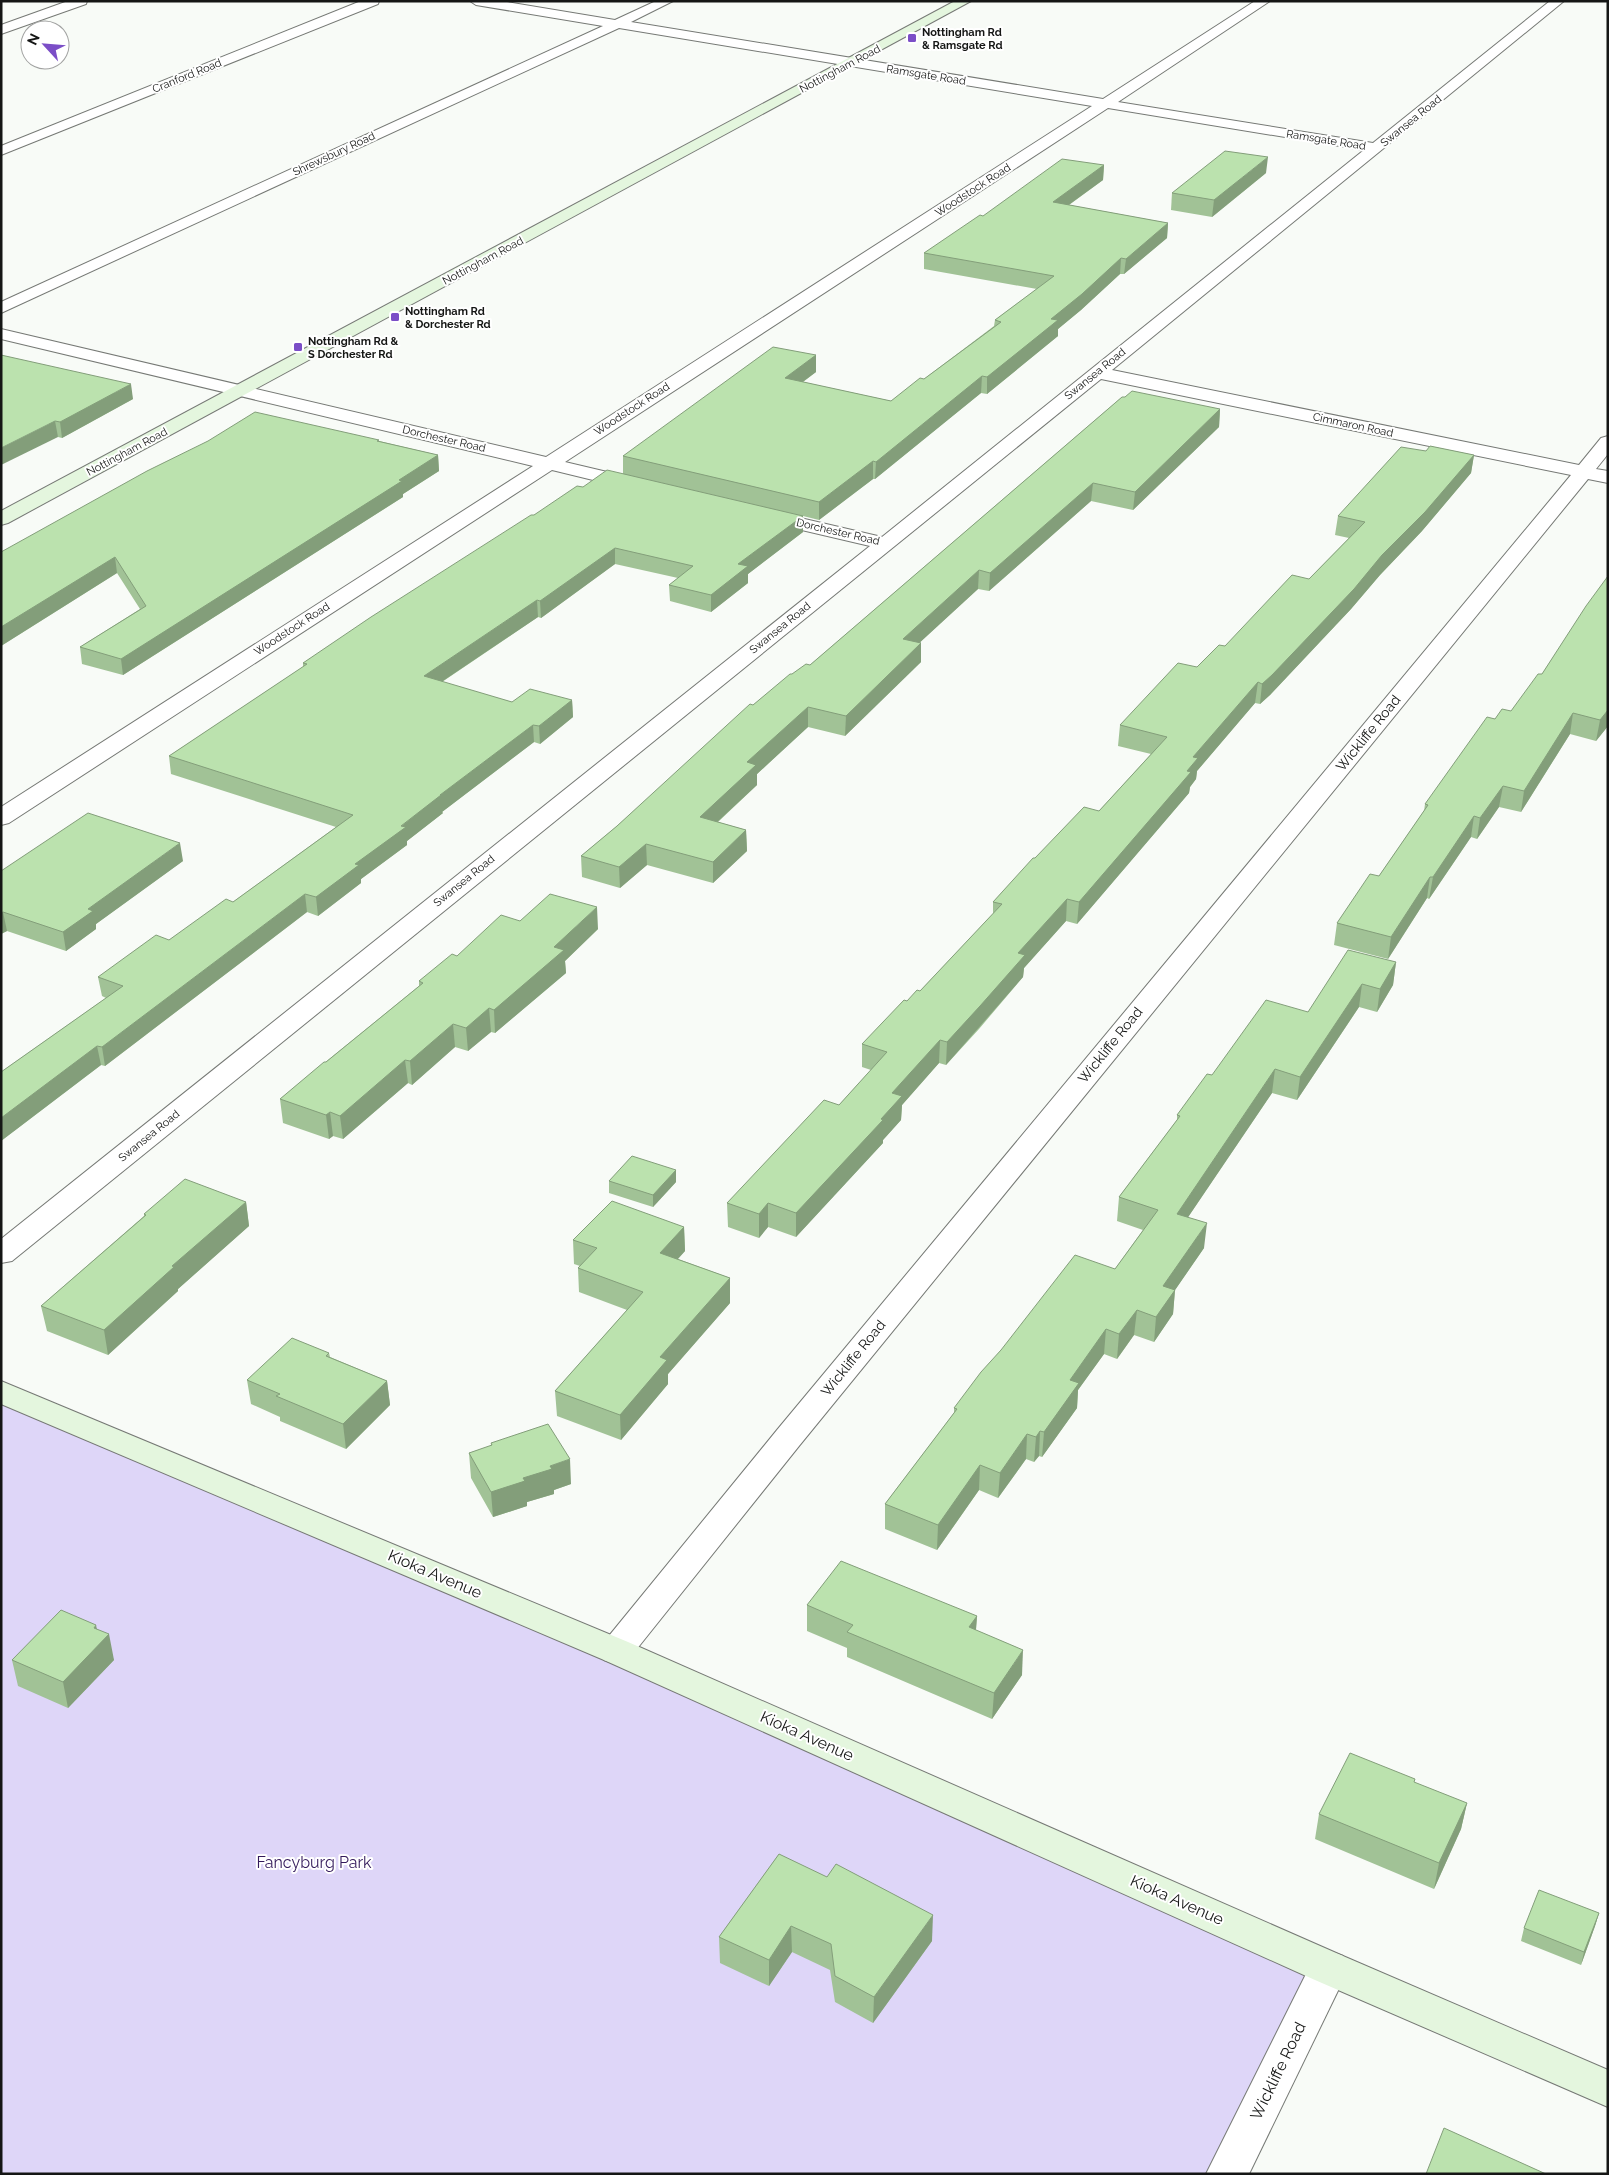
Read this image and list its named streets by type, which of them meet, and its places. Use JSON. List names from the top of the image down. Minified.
{"streets":{"street":["Nottingham Road","Ramsgate Road","Cranford Road","Swansea Road","Shrewsbury Road","Woodstock Road","Cimmaron Road","Dorchester Road","Wickliffe Road","Kioka Avenue"]},"crossings":[["Nottingham Road","Ramsgate Road"],["Nottingham Road","Dorchester Road"],["Ramsgate Road","Swansea Road"],["Ramsgate Road","Shrewsbury Road"],["Ramsgate Road","Woodstock Road"],["Swansea Road","Cimmaron Road"],["Swansea Road","Dorchester Road"],["Woodstock Road","Dorchester Road"],["Cimmaron Road","Wickliffe Road"],["Wickliffe Road","Kioka Avenue"]],"parks":["Fancyburg Park"],"places":{"transit":["Nottingham Rd & Ramsgate Rd","Nottingham Rd & Dorchester Rd","Nottingham Rd & S Dorchester Rd"]},"north":"top left"}
